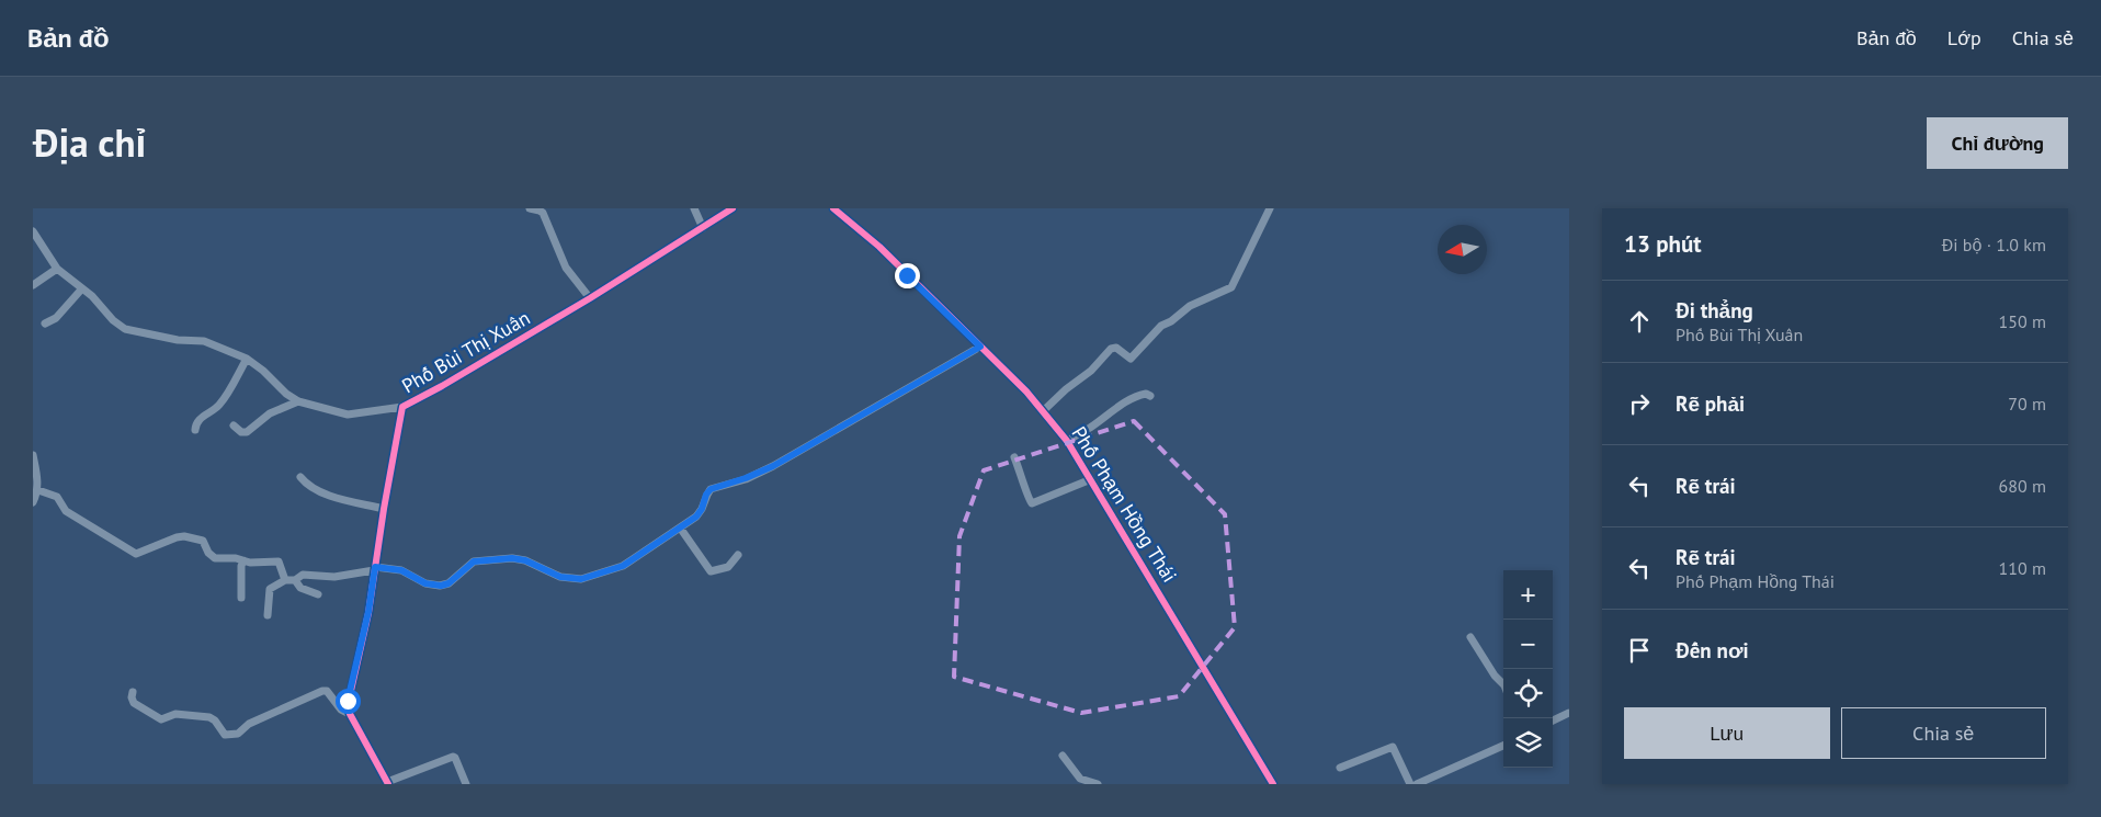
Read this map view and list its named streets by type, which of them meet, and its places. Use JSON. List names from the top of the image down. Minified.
{"streets":{"street":["Phố Bùi Thị Xuân","Phố Phạm Hồng Thái"]},"north":"left","page":{"header":"Bản đồ","nav":["Bản đồ","Lớp","Chia sẻ"],"title":"Địa chỉ","buttons":["Chỉ đường",["Lưu","Chia sẻ"]],"heading":["13 phút","Đi bộ · 1.0 km"],"list":[["Đi thẳng","Phố Bùi Thị Xuân","150 m"],["Rẽ phải","70 m"],["Rẽ trái","680 m"],["Rẽ trái","Phố Phạm Hồng Thái","110 m"],"Đến nơi"],"map_buttons":["+","−"]}}
